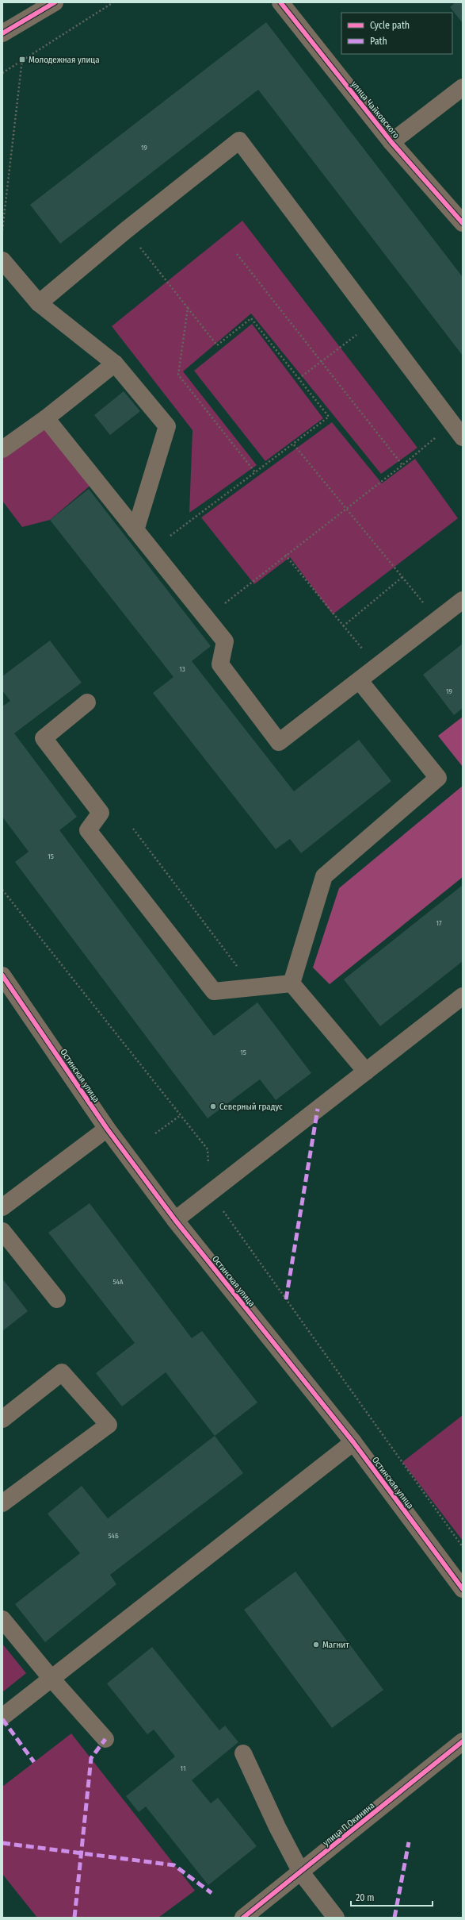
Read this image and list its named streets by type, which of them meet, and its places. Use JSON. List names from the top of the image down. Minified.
{"streets":{"street":["улица Чайковского","Остинская улица","улица П.Окинина"]},"places":{"transit":["Молодежная улица"],"other":["Северный градус","Магнит"]},"house_numbers":["19","13","19","15","17","15","54А","54Б","11"],"legend":["Cycle path","Path"],"scale_bar":"20 m"}
